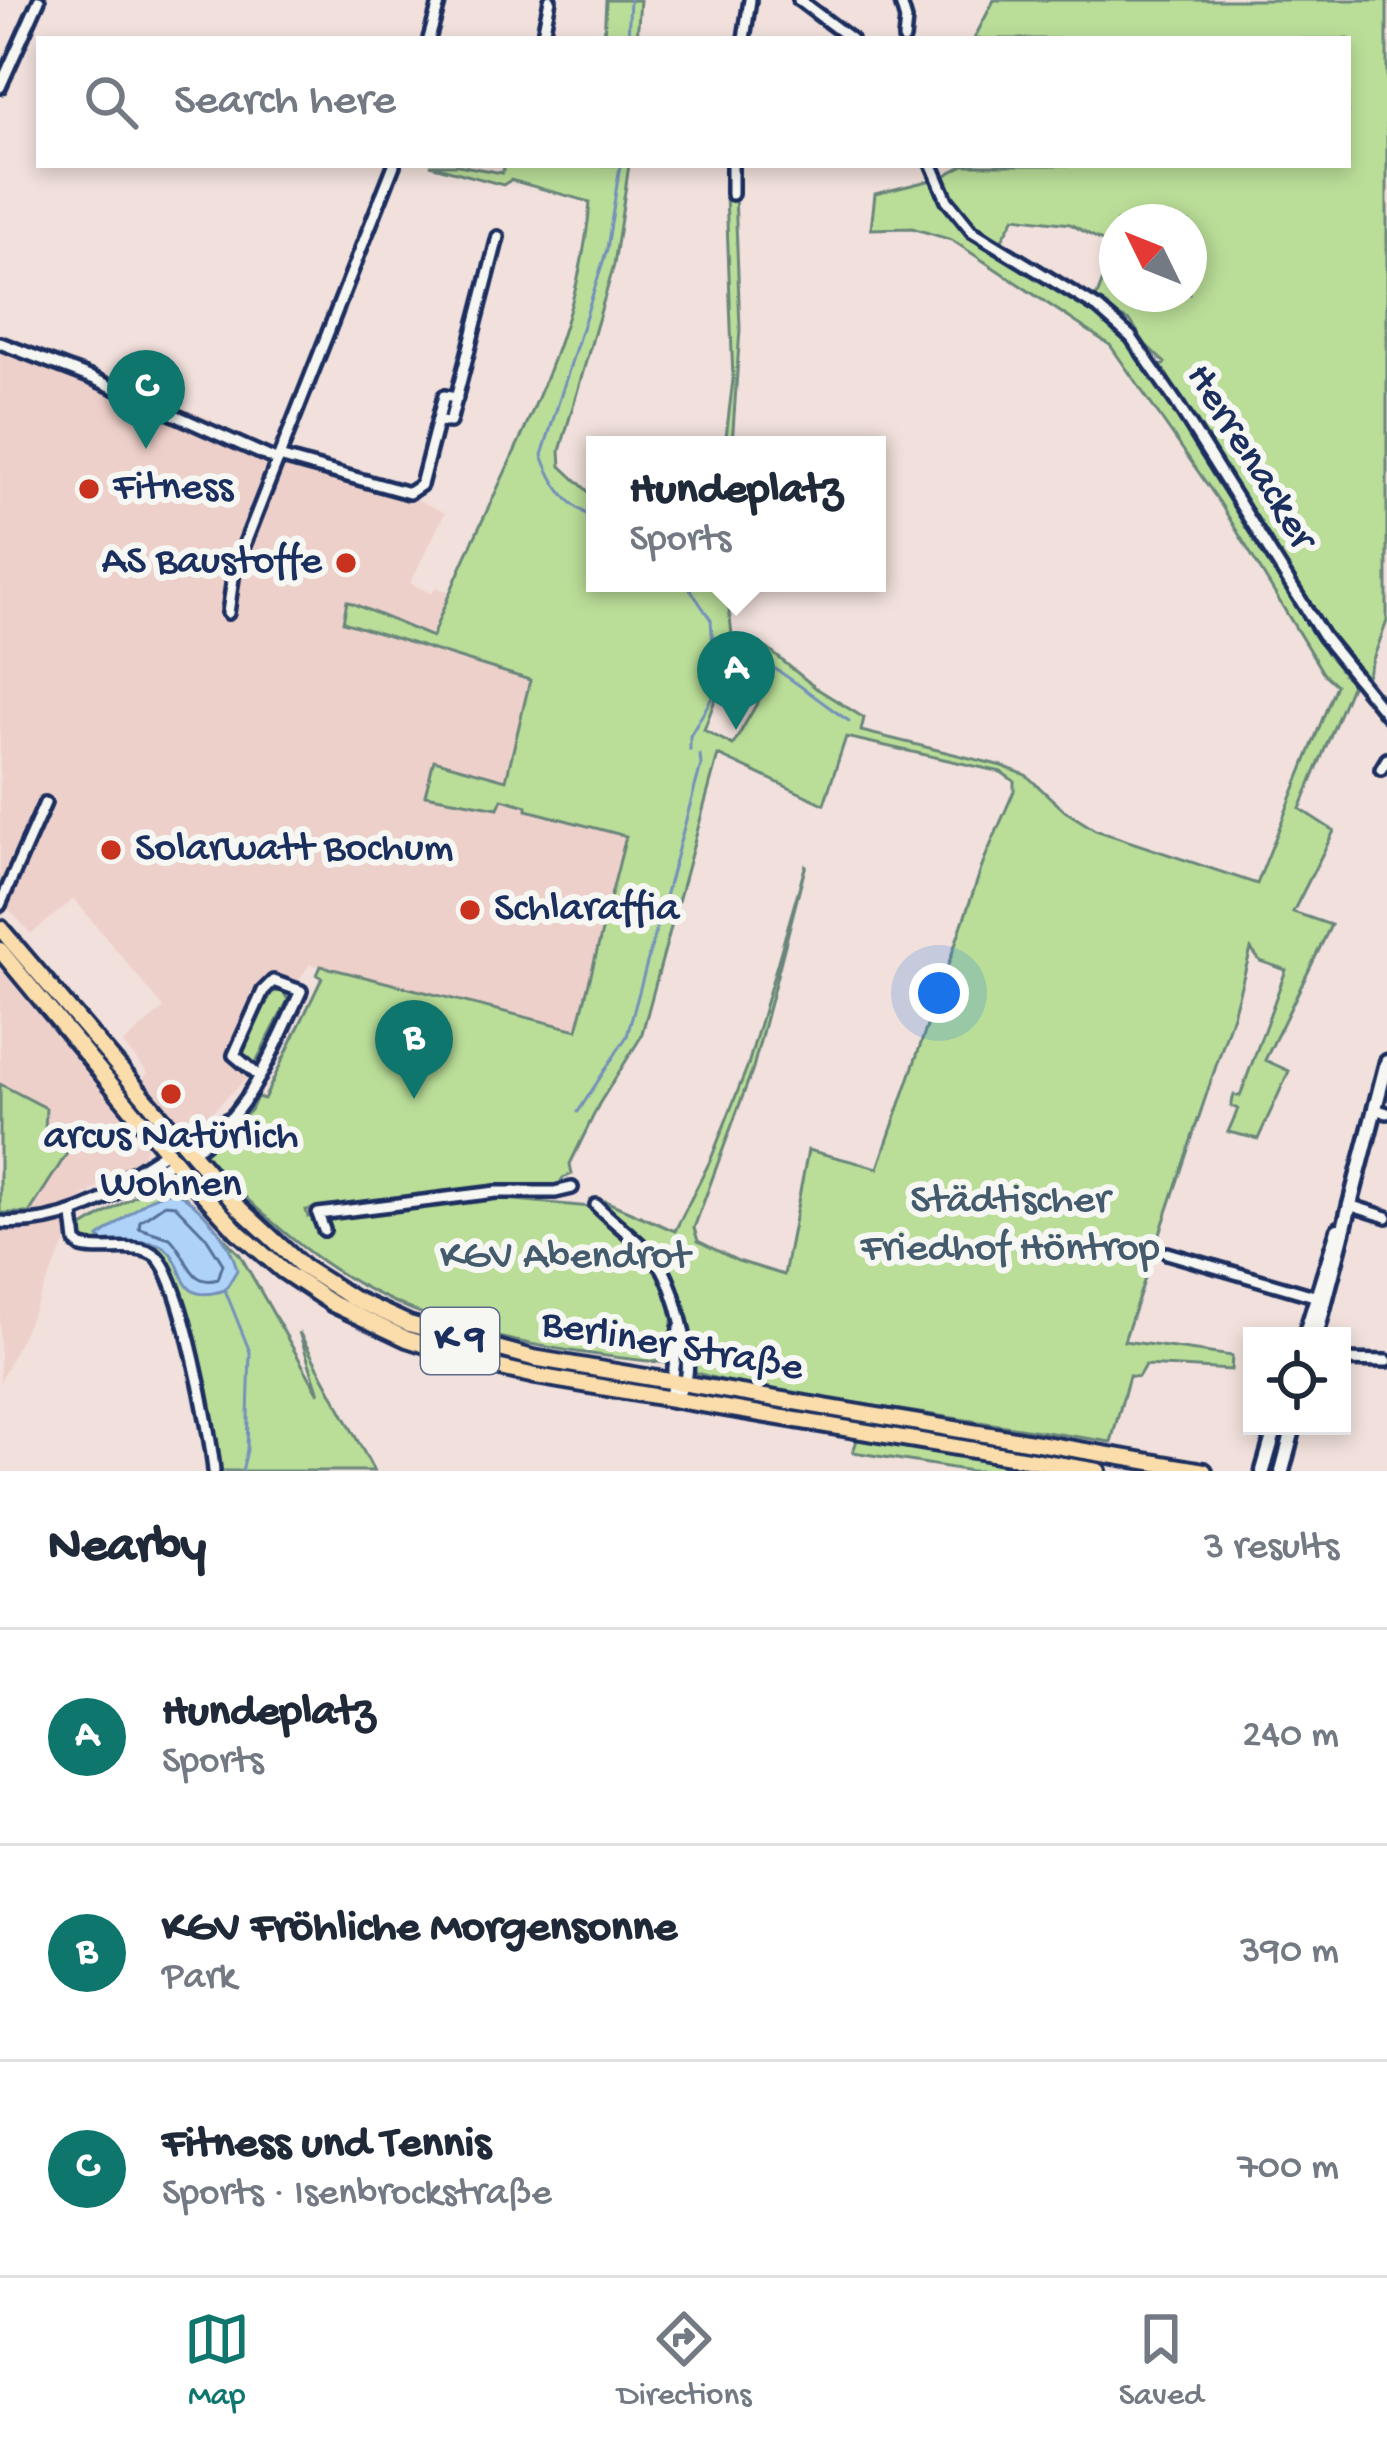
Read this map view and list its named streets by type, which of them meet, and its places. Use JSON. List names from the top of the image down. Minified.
{"streets":{"main road":["K 9","Berliner Straße"],"street":["Herrenacker"]},"parks":["Städtischer Friedhof Höntrop","KGV Abendrot"],"places":["Fitness","AS Baustoffe","Solarwatt Bochum","Schlaraffia","arcus Natürlich Wohnen"],"north":"top left","page":{"search":"Search here","pins":["C","A","B"],"popup":["Hundeplatz","Sports"],"heading":["Nearby","3 results"],"list":[{"mark":"A","name":"Hundeplatz","note":"Sports","value":"240 m"},{"mark":"B","name":"KGV Fröhliche Morgensonne","note":"Park","value":"390 m"},{"mark":"C","name":"Fitness und Tennis","note":"Sports · Isenbrockstraße","value":"700 m"}],"nav":["Map","Directions","Saved"]}}
